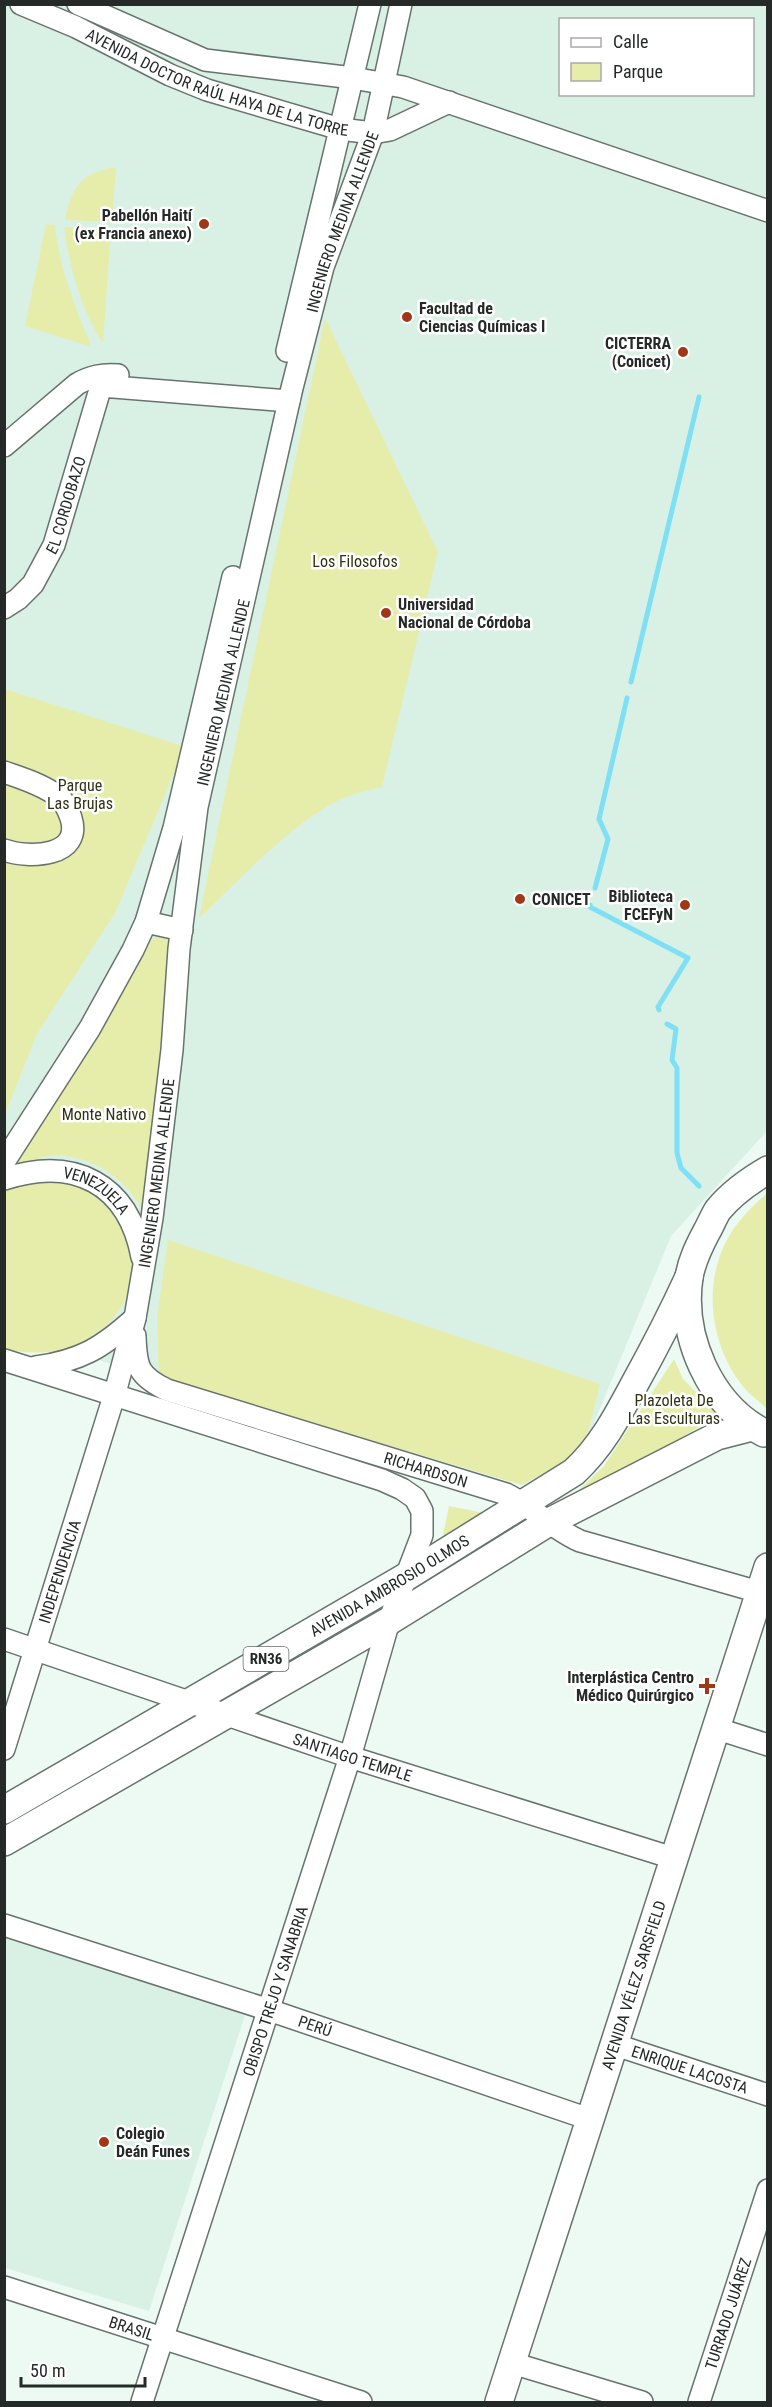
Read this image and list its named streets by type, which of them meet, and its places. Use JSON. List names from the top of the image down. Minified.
{"streets":{"main road":["AVENIDA AMBROSIO OLMOS","RN36","AVENIDA VÉLEZ SARSFIELD"],"street":["AVENIDA DOCTOR RAÚL HAYA DE LA TORRE","INGENIERO MEDINA ALLENDE","EL CORDOBAZO","VENEZUELA","RICHARDSON","INDEPENDENCIA","SANTIAGO TEMPLE","OBISPO TREJO Y SANABRIA","PERÚ","ENRIQUE LACOSTA","TURRADO JUÁREZ","BRASIL"]},"crossings":[["AVENIDA DOCTOR RAÚL HAYA DE LA TORRE","INGENIERO MEDINA ALLENDE"],["INGENIERO MEDINA ALLENDE","VENEZUELA"],["INGENIERO MEDINA ALLENDE","RICHARDSON"],["INGENIERO MEDINA ALLENDE","INDEPENDENCIA"],["RICHARDSON","INDEPENDENCIA"],["RICHARDSON","AVENIDA AMBROSIO OLMOS"],["RICHARDSON","AVENIDA VÉLEZ SARSFIELD"],["RICHARDSON","OBISPO TREJO Y SANABRIA"],["INDEPENDENCIA","SANTIAGO TEMPLE"],["AVENIDA AMBROSIO OLMOS","RN36"],["AVENIDA AMBROSIO OLMOS","SANTIAGO TEMPLE"],["AVENIDA AMBROSIO OLMOS","OBISPO TREJO Y SANABRIA"],["SANTIAGO TEMPLE","AVENIDA VÉLEZ SARSFIELD"],["SANTIAGO TEMPLE","OBISPO TREJO Y SANABRIA"],["AVENIDA VÉLEZ SARSFIELD","PERÚ"],["AVENIDA VÉLEZ SARSFIELD","ENRIQUE LACOSTA"],["OBISPO TREJO Y SANABRIA","PERÚ"],["OBISPO TREJO Y SANABRIA","BRASIL"]],"parks":["Los Filosofos","Parque Las Brujas","Monte Nativo","Plazoleta De Las Esculturas"],"places":{"other":["Pabellón Haití (ex Francia anexo)","Facultad de Ciencias Químicas I","CICTERRA (Conicet)","Universidad Nacional de Córdoba","CONICET","Biblioteca FCEFyN","Colegio Deán Funes"],"health":["Interplástica Centro Médico Quirúrgico"]},"legend":["Calle","Parque"],"scale_bar":"50 m"}
